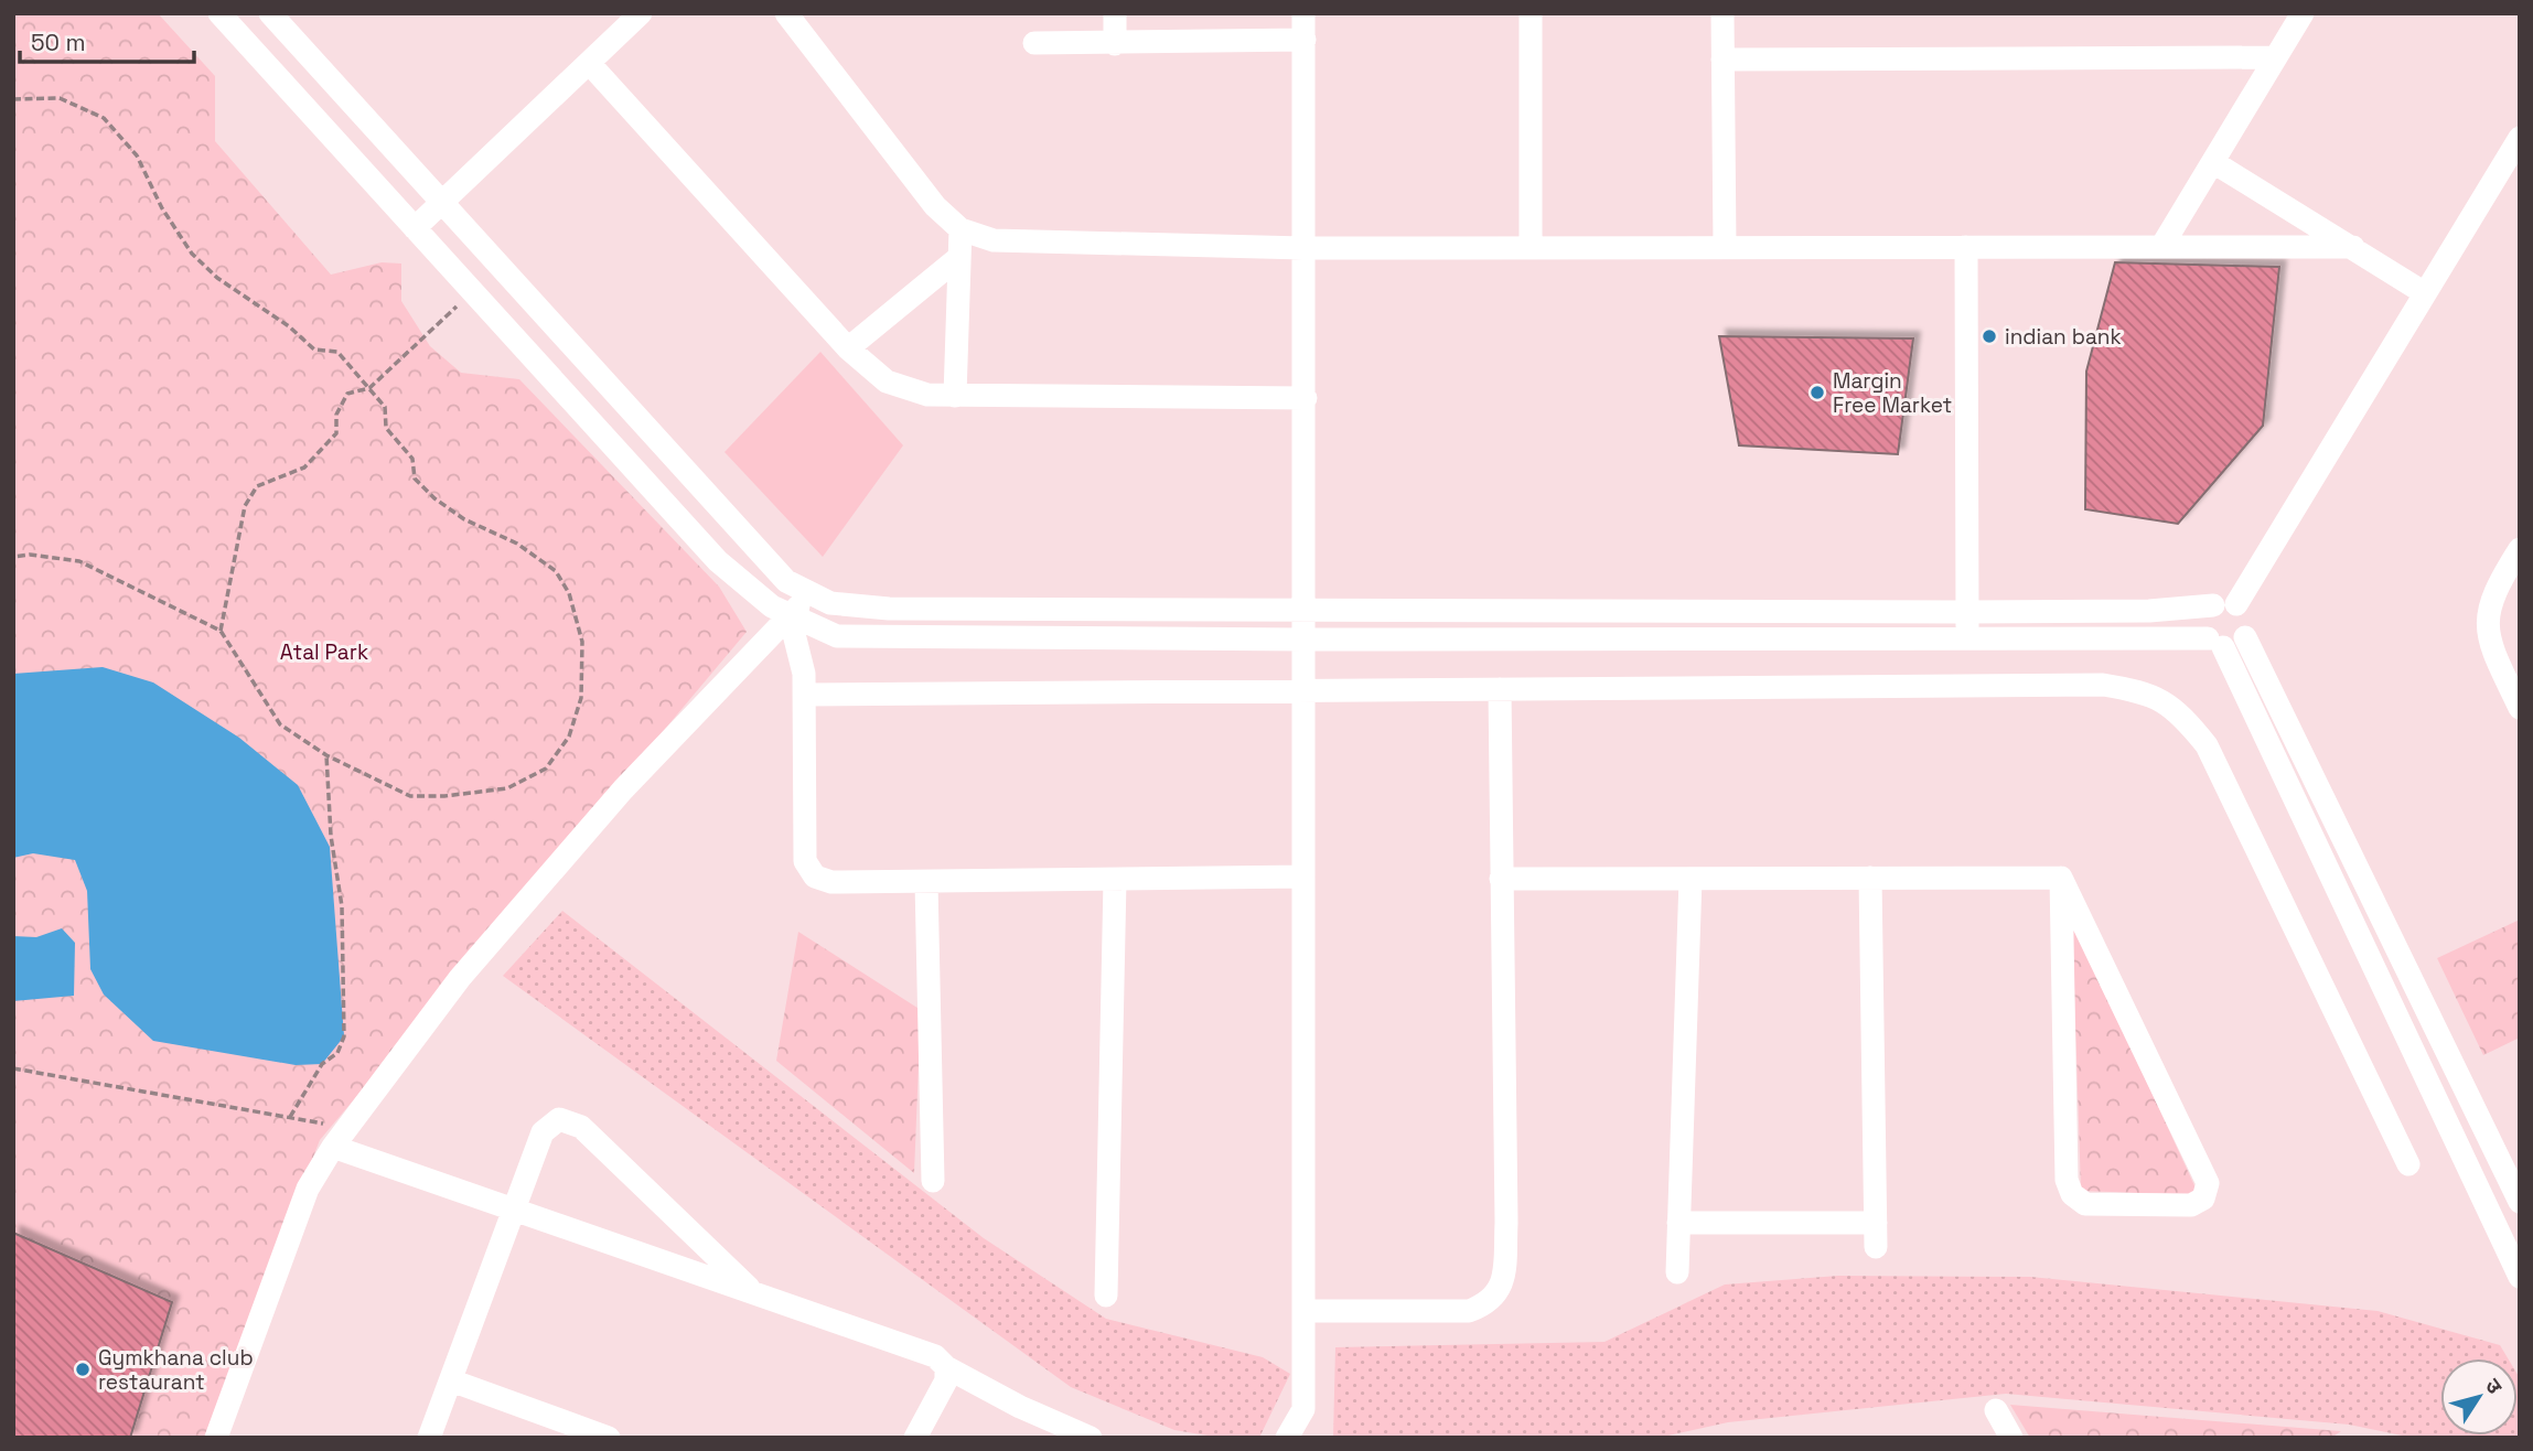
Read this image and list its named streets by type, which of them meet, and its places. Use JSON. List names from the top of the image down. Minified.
{"parks":["Atal Park"],"places":["indian bank","Margin Free Market","Gymkhana club restaurant"],"scale_bar":"50 m","north":"top right"}
